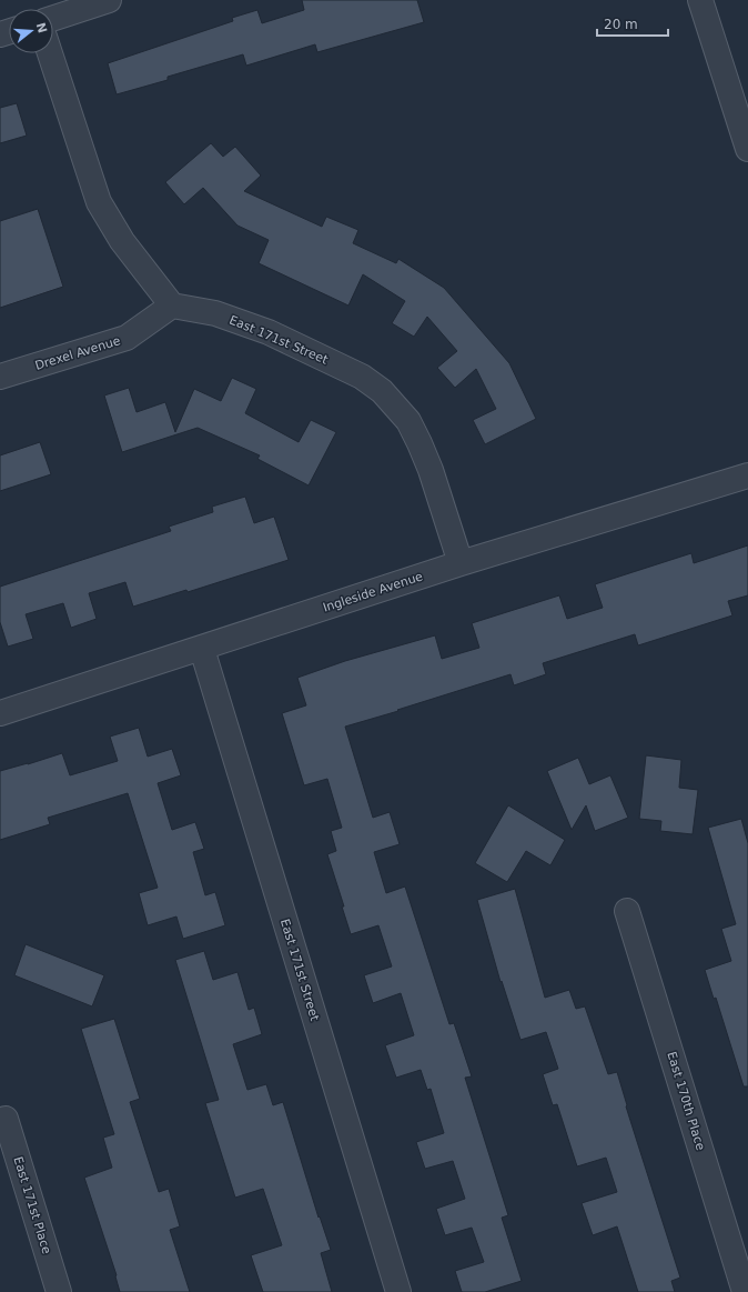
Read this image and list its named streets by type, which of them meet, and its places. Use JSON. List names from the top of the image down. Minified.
{"streets":{"street":["East 171st Street","Drexel Avenue","Ingleside Avenue","East 170th Place","East 171st Place"]},"crossings":[["East 171st Street","Drexel Avenue"],["East 171st Street","Ingleside Avenue"]],"scale_bar":"20 m","north":"right"}
